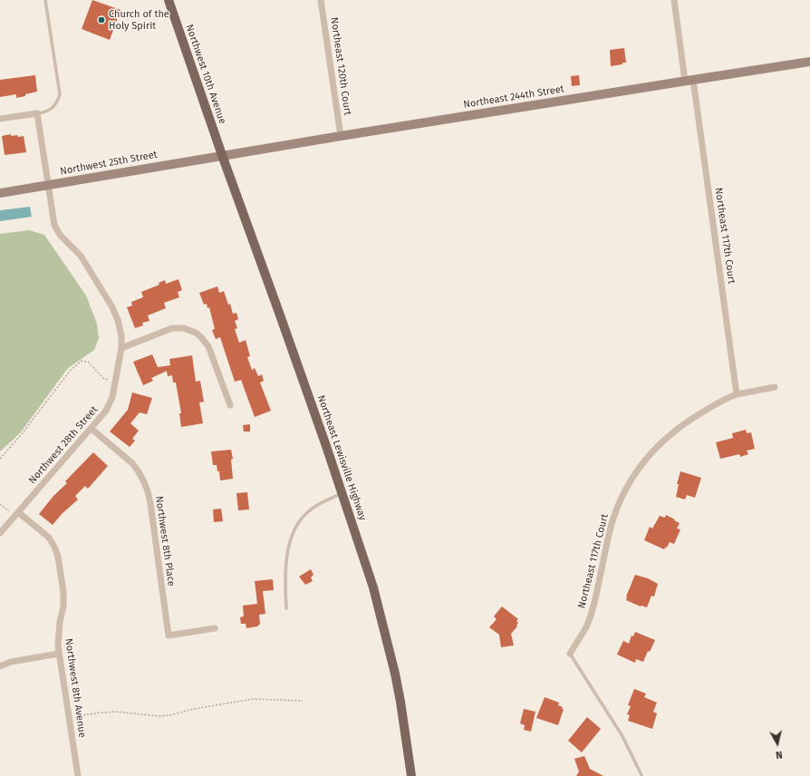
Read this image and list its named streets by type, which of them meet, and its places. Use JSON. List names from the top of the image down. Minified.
{"streets":{"main road":["Northwest 10th Avenue","Northeast Lewisville Highway"],"street":["Northeast 120th Court","Northeast 244th Street","Northwest 25th Street","Northeast 117th Court","Northwest 28th Street","Northwest 8th Place","Northwest 8th Avenue"]},"crossings":[["Northeast 120th Court","Northeast 244th Street"],["Northwest 10th Avenue","Northeast 244th Street"],["Northwest 10th Avenue","Northwest 25th Street"],["Northwest 10th Avenue","Northeast Lewisville Highway"],["Northeast 244th Street","Northwest 25th Street"],["Northeast 244th Street","Northeast 117th Court"],["Northeast 244th Street","Northeast Lewisville Highway"],["Northwest 25th Street","Northwest 28th Street"],["Northwest 25th Street","Northeast Lewisville Highway"],["Northwest 28th Street","Northwest 8th Place"],["Northwest 28th Street","Northwest 8th Avenue"]],"places":["Church of the Holy Spirit"],"north":"bottom"}
